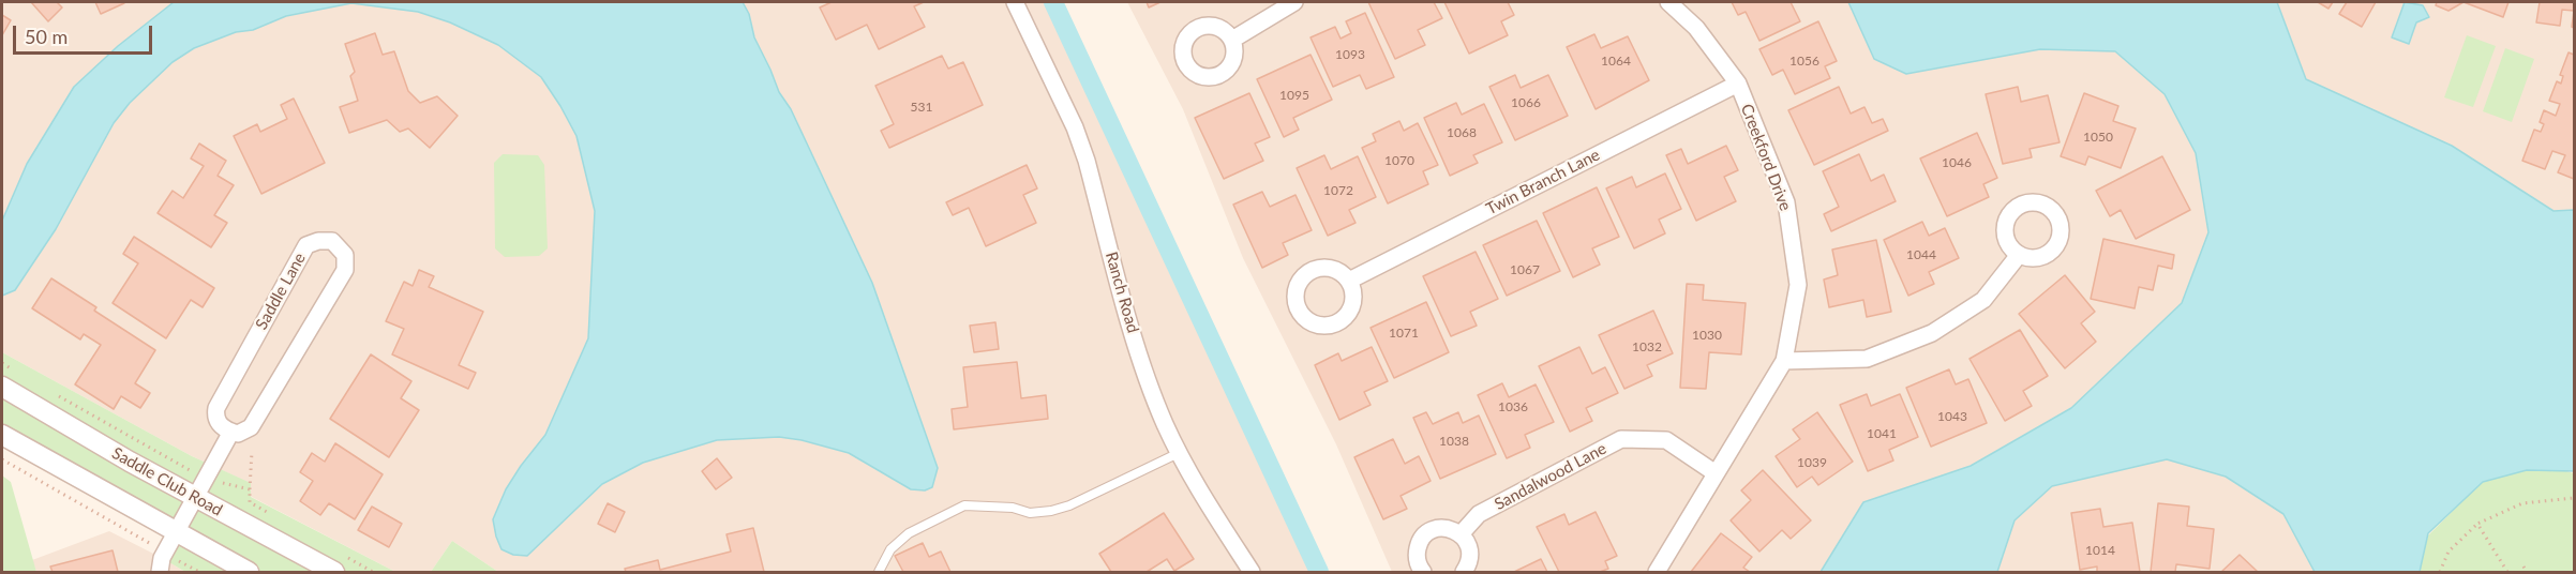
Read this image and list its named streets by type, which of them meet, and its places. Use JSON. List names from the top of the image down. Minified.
{"streets":{"street":["Creekford Drive","Twin Branch Lane","Saddle Lane","Ranch Road","Sandalwood Lane","Saddle Club Road"]},"crossings":[["Creekford Drive","Twin Branch Lane"],["Creekford Drive","Sandalwood Lane"]],"house_numbers":["1093","1064","1056","1095","1066","531","1068","1050","1070","1046","1072","1044","1067","1071","1030","1032","1036","1043","1041","1038","1039","1014"],"scale_bar":"50 m"}
